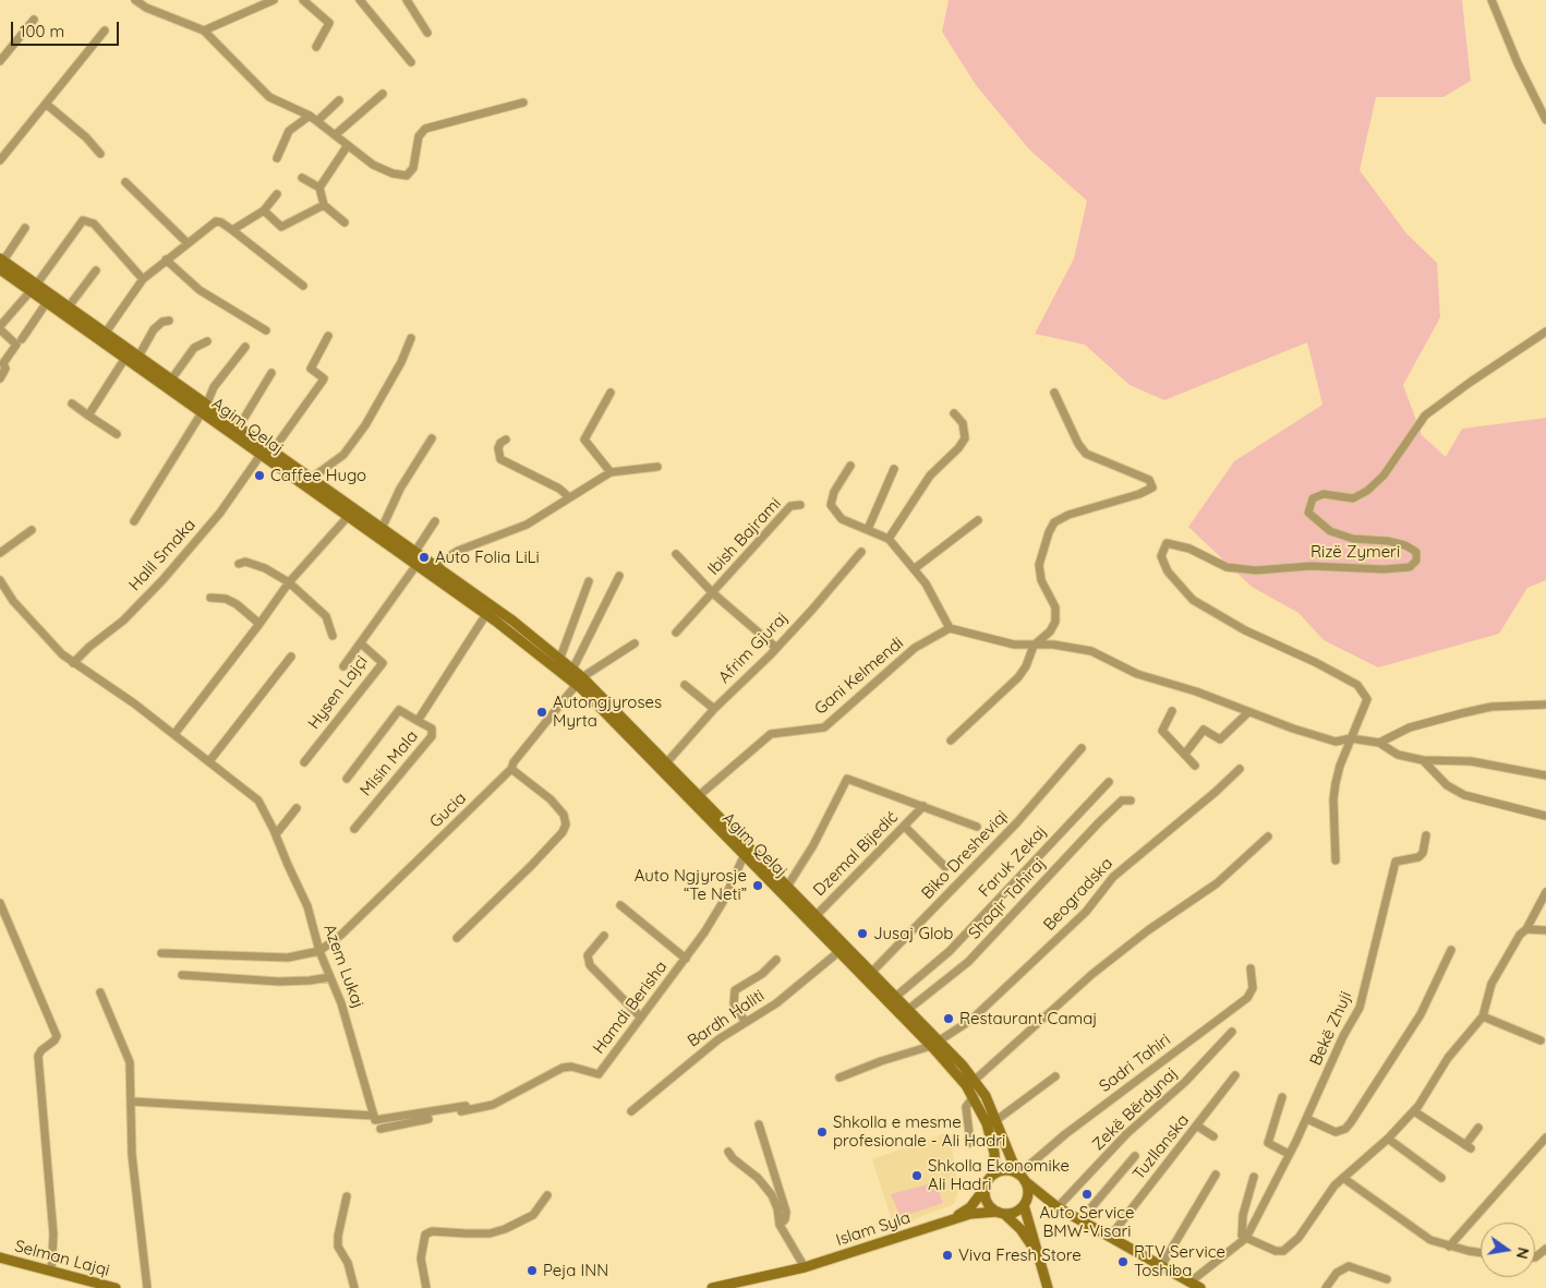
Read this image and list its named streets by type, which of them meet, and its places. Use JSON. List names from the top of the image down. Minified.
{"streets":{"main road":["Agim Qelaj","Islam Syla","Selman Lajqi"],"street":["Ibish Bajrami","Rizë Zymeri","Halil Smaka","Afrim Gjuraj","Gani Kelmendi","Hysen Lajçi","Misin Mala","Gucia","Dzemal Bijedić","Biko Dresheviqi","Faruk Zekaj","Beogradska","Shaqir Tahiraj","Azem Lukaj","Hamdi Berisha","Bardh Haliti","Bekë Zhuji","Sadri Tahiri","Zekë Bërdynaj","Tuzllanska"]},"crossings":[["Agim Qelaj","Halil Smaka"],["Agim Qelaj","Afrim Gjuraj"],["Agim Qelaj","Gani Kelmendi"],["Agim Qelaj","Hysen Lajçi"],["Agim Qelaj","Misin Mala"],["Agim Qelaj","Gucia"],["Agim Qelaj","Dzemal Bijedić"],["Agim Qelaj","Biko Dresheviqi"],["Agim Qelaj","Faruk Zekaj"],["Agim Qelaj","Beogradska"],["Agim Qelaj","Shaqir Tahiraj"],["Agim Qelaj","Hamdi Berisha"],["Agim Qelaj","Bardh Haliti"],["Agim Qelaj","Sadri Tahiri"],["Agim Qelaj","Islam Syla"],["Ibish Bajrami","Afrim Gjuraj"],["Halil Smaka","Azem Lukaj"],["Gucia","Azem Lukaj"],["Sadri Tahiri","Islam Syla"]],"places":["Caffee Hugo","Auto Folia LiLi","Autongjyroses Myrta","Auto Ngjyrosje “Te Neti”","Jusaj Glob","Restaurant Camaj","Shkolla e mesme profesionale - Ali Hadri","Shkolla Ekonomike Ali Hadri","Auto Service BMW-Visari","Viva Fresh Store","RTV Service Toshiba","Peja INN"],"scale_bar":"100 m","north":"right"}
